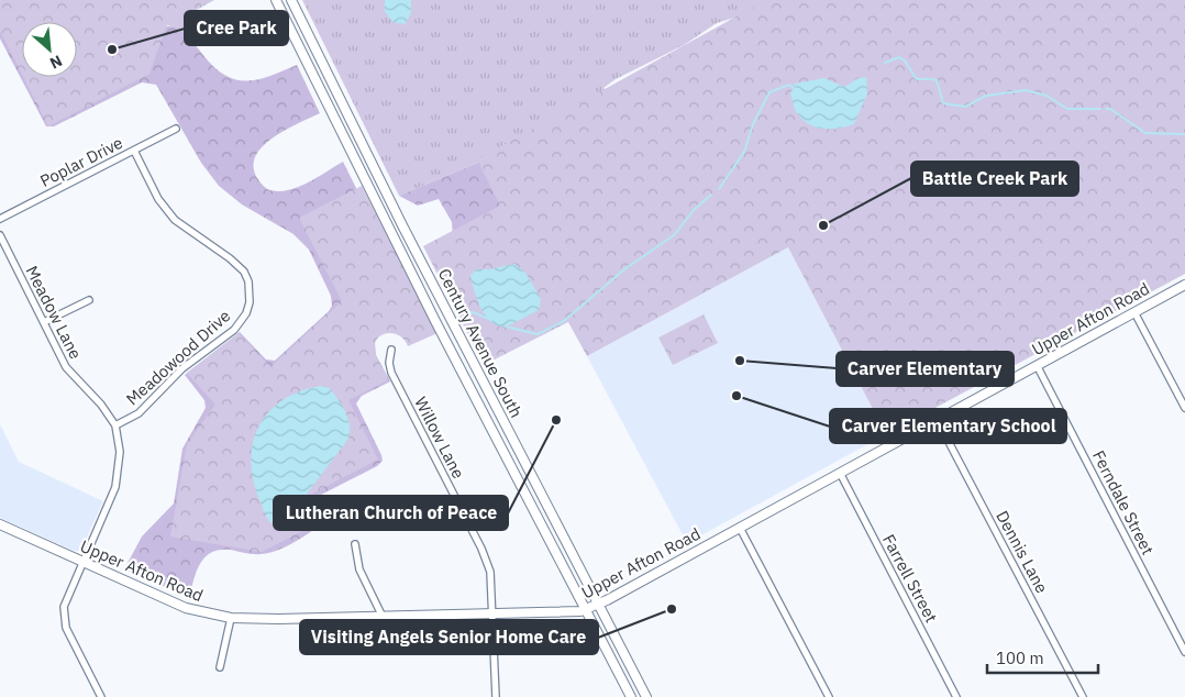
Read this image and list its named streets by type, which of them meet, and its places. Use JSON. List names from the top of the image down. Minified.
{"streets":{"main road":["Upper Afton Road","Century Avenue South"],"street":["Poplar Drive","Meadow Lane","Meadowood Drive","Willow Lane","Ferndale Street","Dennis Lane","Farrell Street"]},"crossings":[["Poplar Drive","Meadowood Drive"],["Meadow Lane","Upper Afton Road"],["Meadow Lane","Meadowood Drive"],["Upper Afton Road","Century Avenue South"],["Upper Afton Road","Willow Lane"],["Upper Afton Road","Ferndale Street"],["Upper Afton Road","Dennis Lane"],["Upper Afton Road","Farrell Street"]],"places":["Cree Park","Battle Creek Park","Carver Elementary","Carver Elementary School","Lutheran Church of Peace","Visiting Angels Senior Home Care"],"scale_bar":"100 m","north":"bottom right"}
